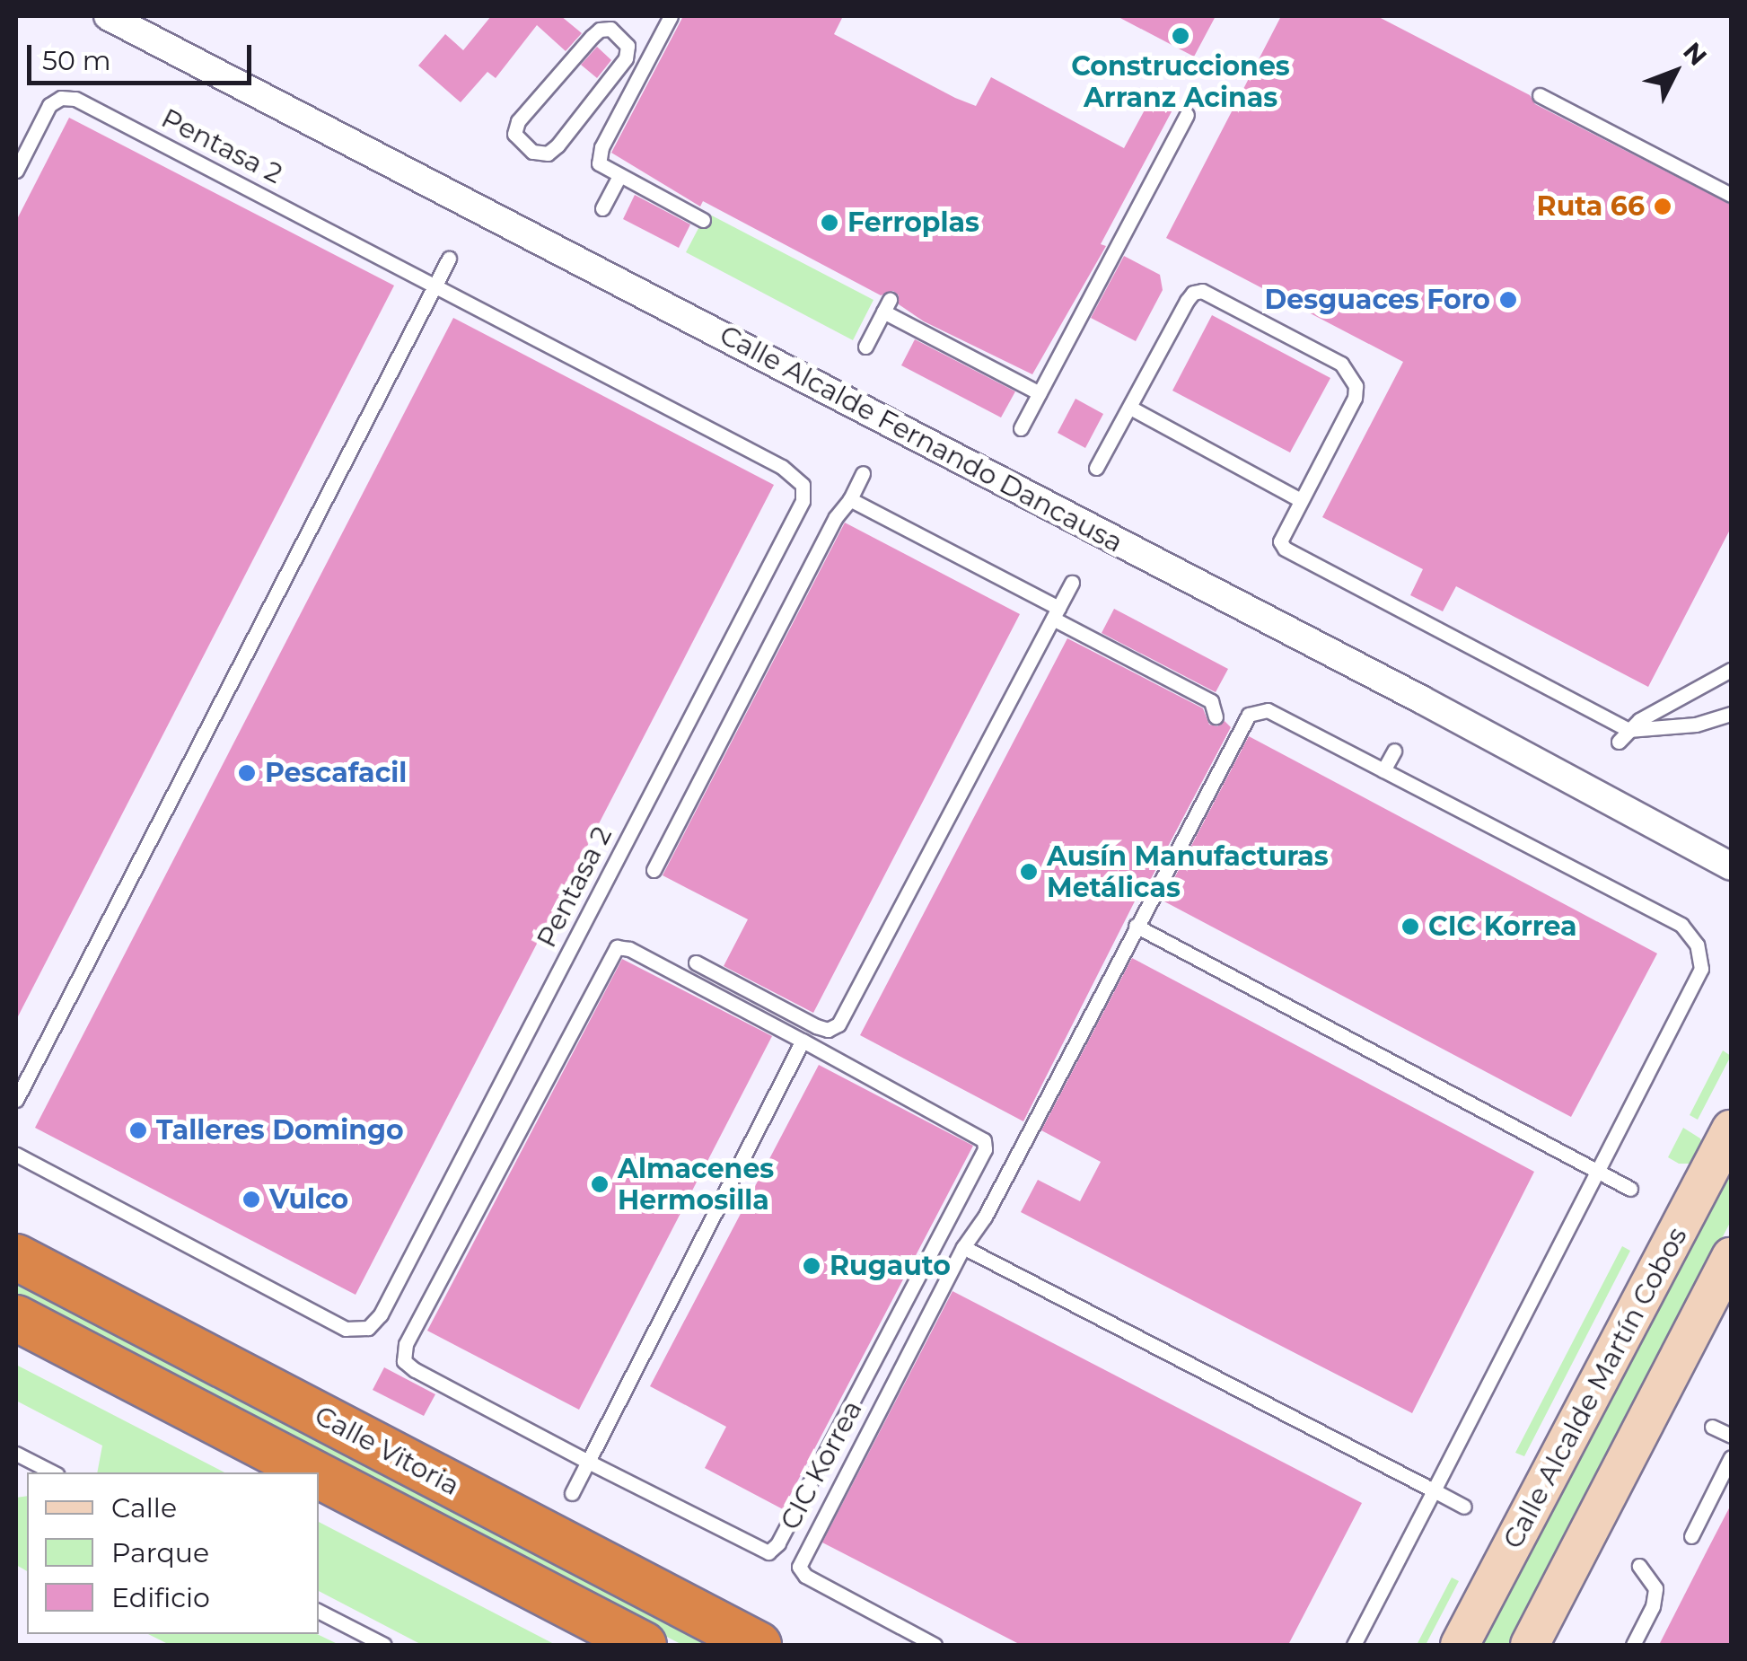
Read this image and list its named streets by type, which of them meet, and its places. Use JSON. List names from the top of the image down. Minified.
{"streets":{"highway":["Calle Vitoria"],"main road":["Calle Alcalde Martín Cobos"],"street":["Calle Alcalde Fernando Dancausa"],"lane":["Pentasa 2","CIC Korrea"]},"places":["Construcciones Arranz Acinas","Ruta 66","Ferroplas","Desguaces Foro","Pescafacil","Ausín Manufacturas Metálicas","CIC Korrea","Talleres Domingo","Almacenes Hermosilla","Vulco","Rugauto"],"legend":["Calle","Parque","Edificio"],"scale_bar":"50 m","north":"top right"}
